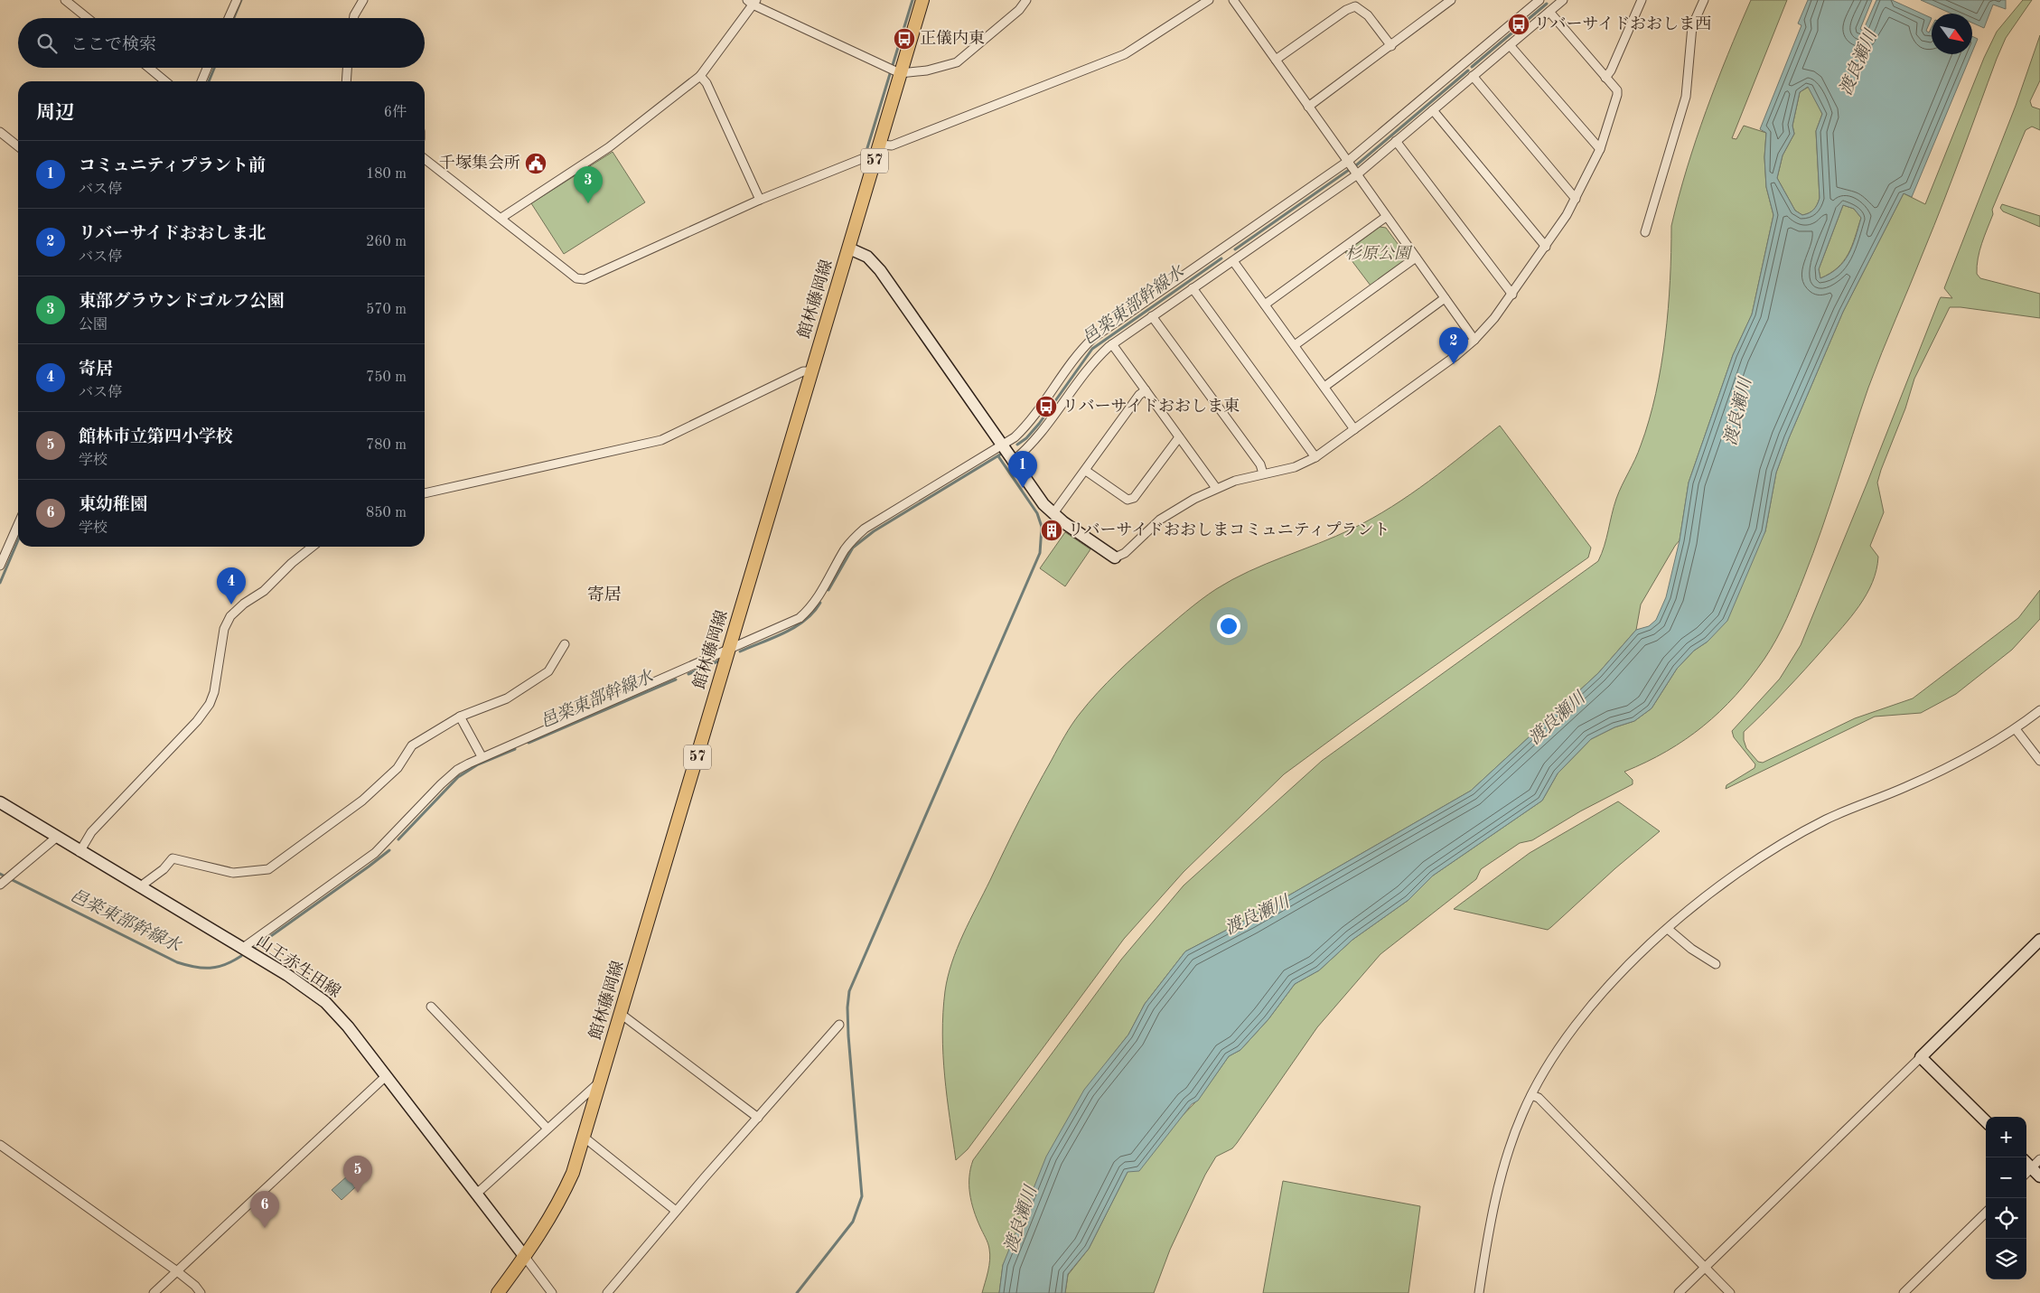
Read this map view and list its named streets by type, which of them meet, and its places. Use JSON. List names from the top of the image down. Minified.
{"streets":{"main road":["57","館林藤岡線","山王赤生田線"]},"crossings":[["館林藤岡線","山王赤生田線"]],"districts":["寄居"],"water":["渡良瀬川","邑楽東部幹線水"],"parks":["杉原公園"],"places":{"bus stop":["リバーサイドおおしま西","正儀内東","リバーサイドおおしま東"],"public building":["千塚集会所"],"building":["リバーサイドおおしまコミュニティプラント"]},"north":"bottom right","page":{"search":"ここで検索","heading":["周辺","6件"],"list":[{"mark":"1","name":"コミュニティプラント前","note":"バス停","value":"180 m"},{"mark":"2","name":"リバーサイドおおしま北","note":"バス停","value":"260 m"},{"mark":"3","name":"東部グラウンドゴルフ公園","note":"公園","value":"570 m"},{"mark":"4","name":"寄居","note":"バス停","value":"750 m"},{"mark":"5","name":"館林市立第四小学校","note":"学校","value":"780 m"},{"mark":"6","name":"東幼稚園","note":"学校","value":"850 m"}],"pins":["3","2","1","4","5","6"],"map_buttons":["+","−"]}}
